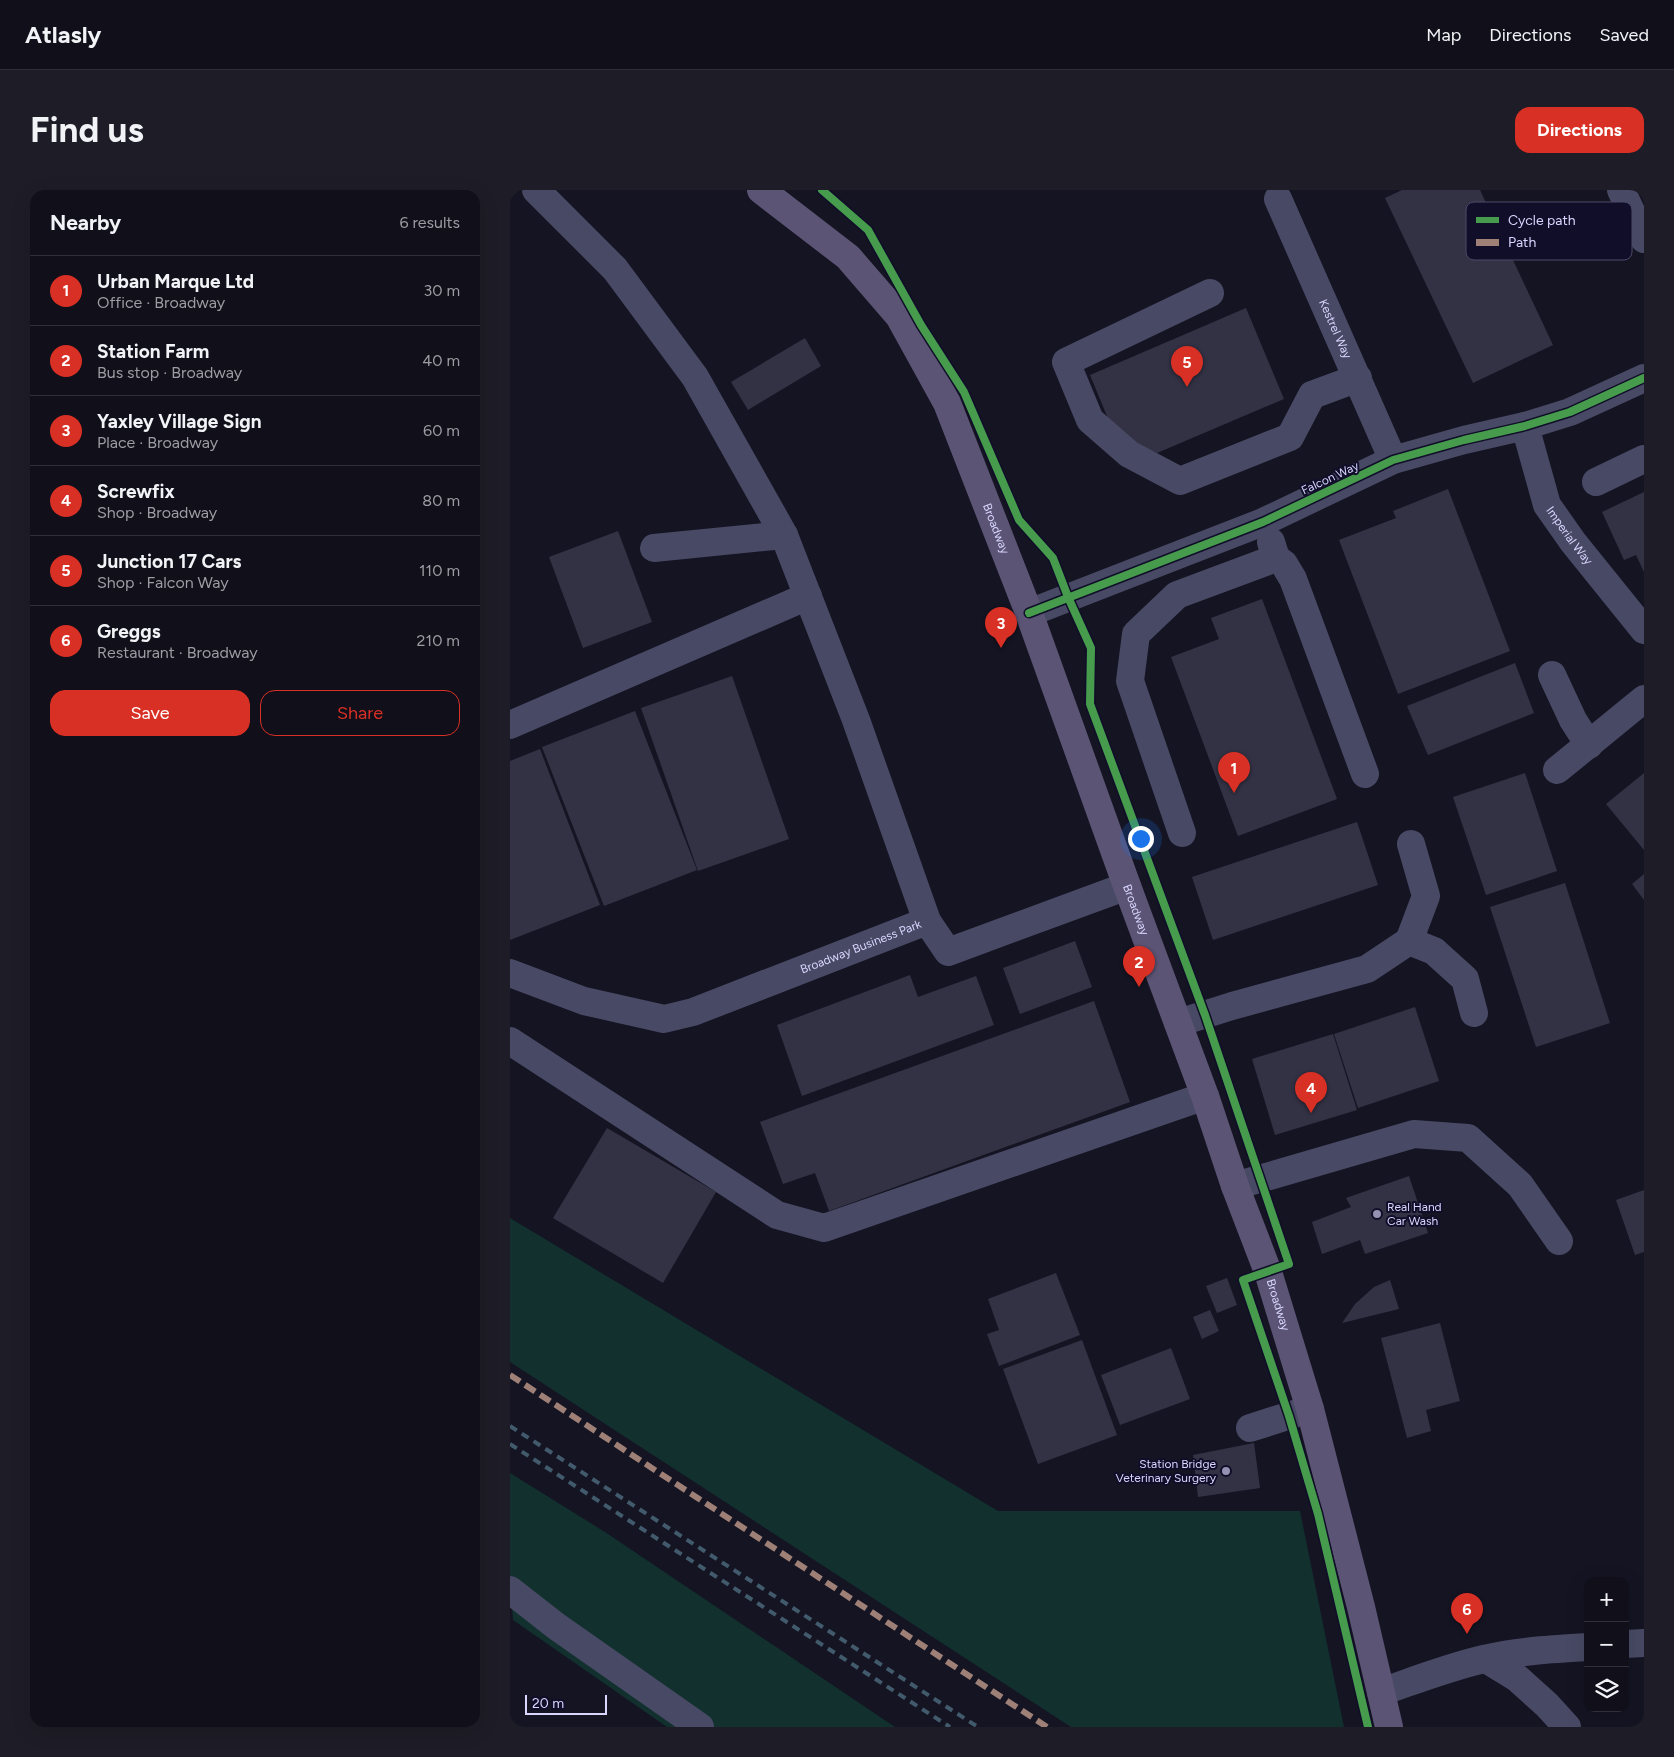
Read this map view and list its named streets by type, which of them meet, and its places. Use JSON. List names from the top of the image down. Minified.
{"streets":{"main road":["Broadway"],"street":["Kestrel Way","Falcon Way","Imperial Way","Broadway Business Park"]},"crossings":[["Kestrel Way","Falcon Way"],["Falcon Way","Broadway"],["Falcon Way","Imperial Way"],["Broadway","Broadway Business Park"]],"places":["Real Hand Car Wash","Station Bridge Veterinary Surgery"],"legend":["Cycle path","Path"],"scale_bar":"20 m","page":{"header":"Atlasly","nav":["Map","Directions","Saved"],"buttons":["Directions",["Save","Share"]],"title":"Find us","heading":["Nearby","6 results"],"list":[{"mark":"1","name":"Urban Marque Ltd","note":"Office · Broadway","value":"30 m"},{"mark":"2","name":"Station Farm","note":"Bus stop · Broadway","value":"40 m"},{"mark":"3","name":"Yaxley Village Sign","note":"Place · Broadway","value":"60 m"},{"mark":"4","name":"Screwfix","note":"Shop · Broadway","value":"80 m"},{"mark":"5","name":"Junction 17 Cars","note":"Shop · Falcon Way","value":"110 m"},{"mark":"6","name":"Greggs","note":"Restaurant · Broadway","value":"210 m"}],"pins":["5","3","1","2","4","6"],"map_buttons":["+","−"],"scale":"20 m"}}
